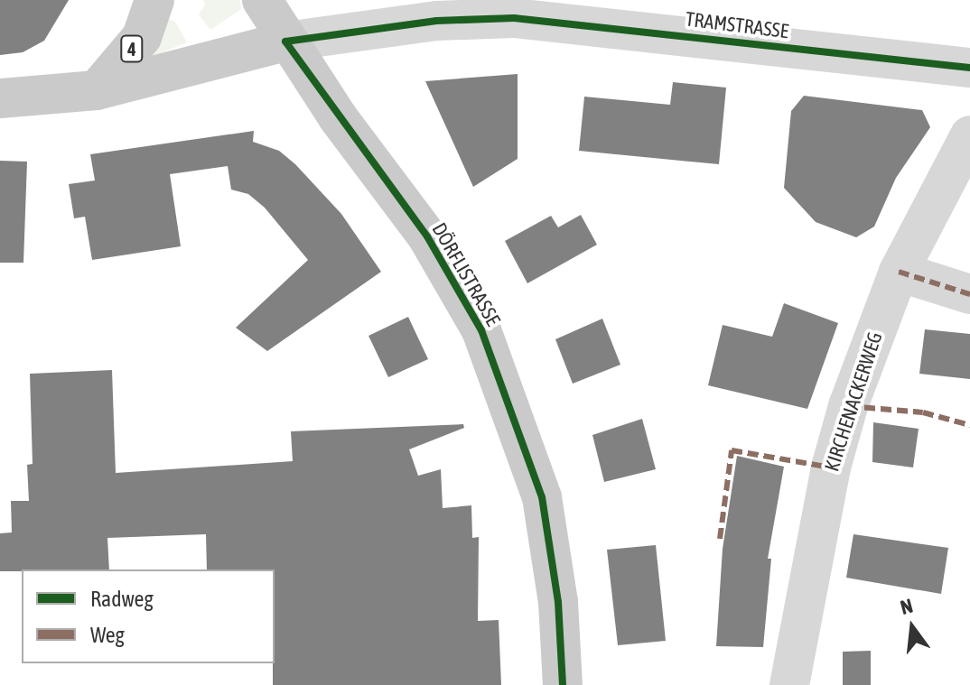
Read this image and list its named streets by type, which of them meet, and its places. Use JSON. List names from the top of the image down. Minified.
{"streets":{"main road":["4","DÖRFLISTRASSE"],"street":["TRAMSTRASSE","KIRCHENACKERWEG"]},"crossings":[["TRAMSTRASSE","DÖRFLISTRASSE"]],"legend":["Radweg","Weg"],"north":"top"}
